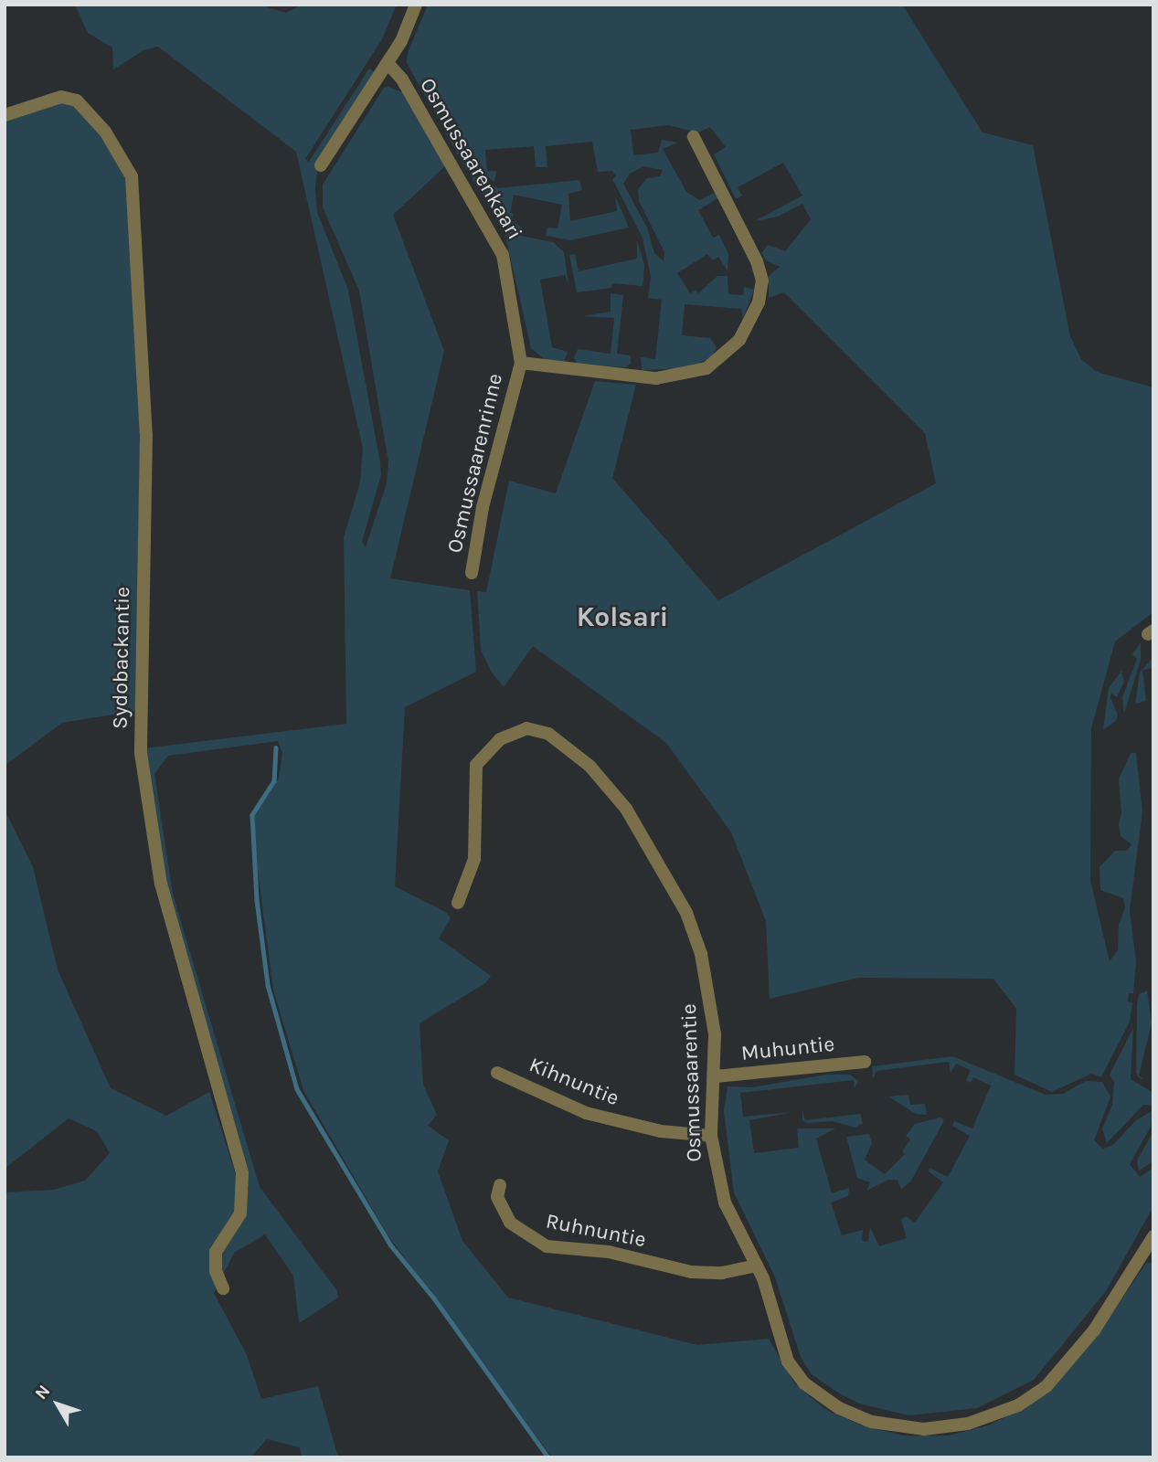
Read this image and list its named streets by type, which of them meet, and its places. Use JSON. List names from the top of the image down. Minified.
{"streets":{"street":["Osmussaarenkaari","Osmussaarenrinne","Sydobackantie","Muhuntie","Kihnuntie","Osmussaarentie","Ruhnuntie"]},"crossings":[["Osmussaarenkaari","Osmussaarenrinne"],["Muhuntie","Osmussaarentie"],["Kihnuntie","Osmussaarentie"],["Osmussaarentie","Ruhnuntie"]],"districts":["Kolsari"],"north":"top left"}
